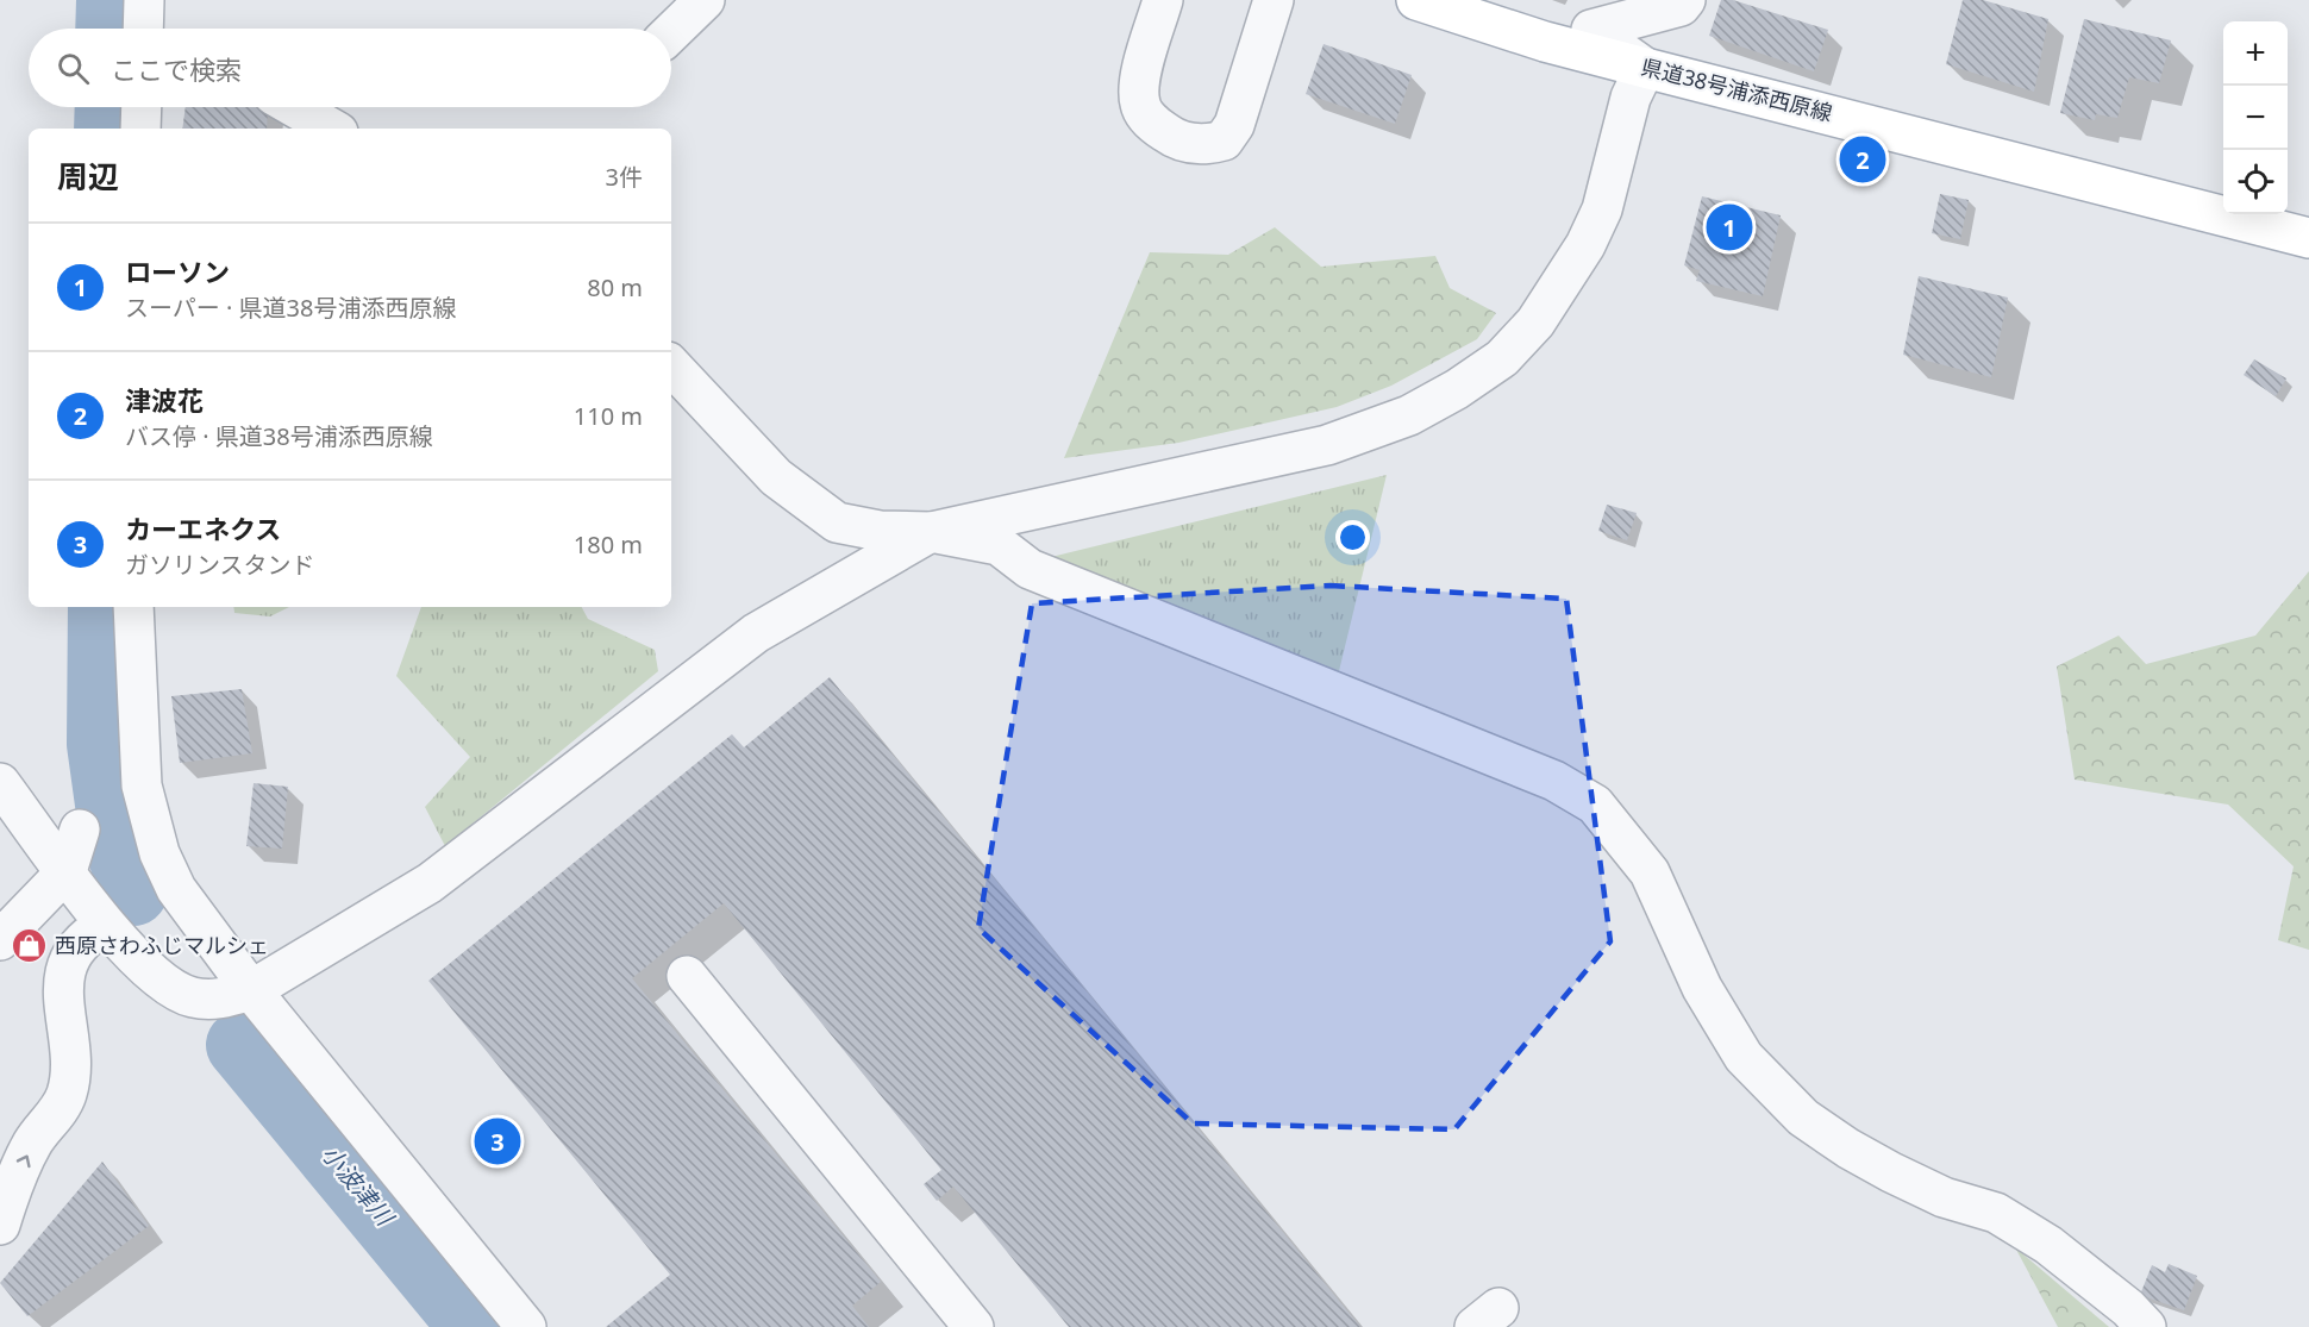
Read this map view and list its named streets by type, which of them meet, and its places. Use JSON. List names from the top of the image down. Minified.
{"streets":{"main road":["県道38号浦添西原線"]},"water":["小波津川"],"places":{"shop":["西原さわふじマルシェ"]},"page":{"map_buttons":["+","−"],"search":"ここで検索","heading":["周辺","3件"],"pins":["2","1","3"],"list":[{"mark":"1","name":"ローソン","note":"スーパー · 県道38号浦添西原線","value":"80 m"},{"mark":"2","name":"津波花","note":"バス停 · 県道38号浦添西原線","value":"110 m"},{"mark":"3","name":"カーエネクス","note":"ガソリンスタンド","value":"180 m"}]}}
